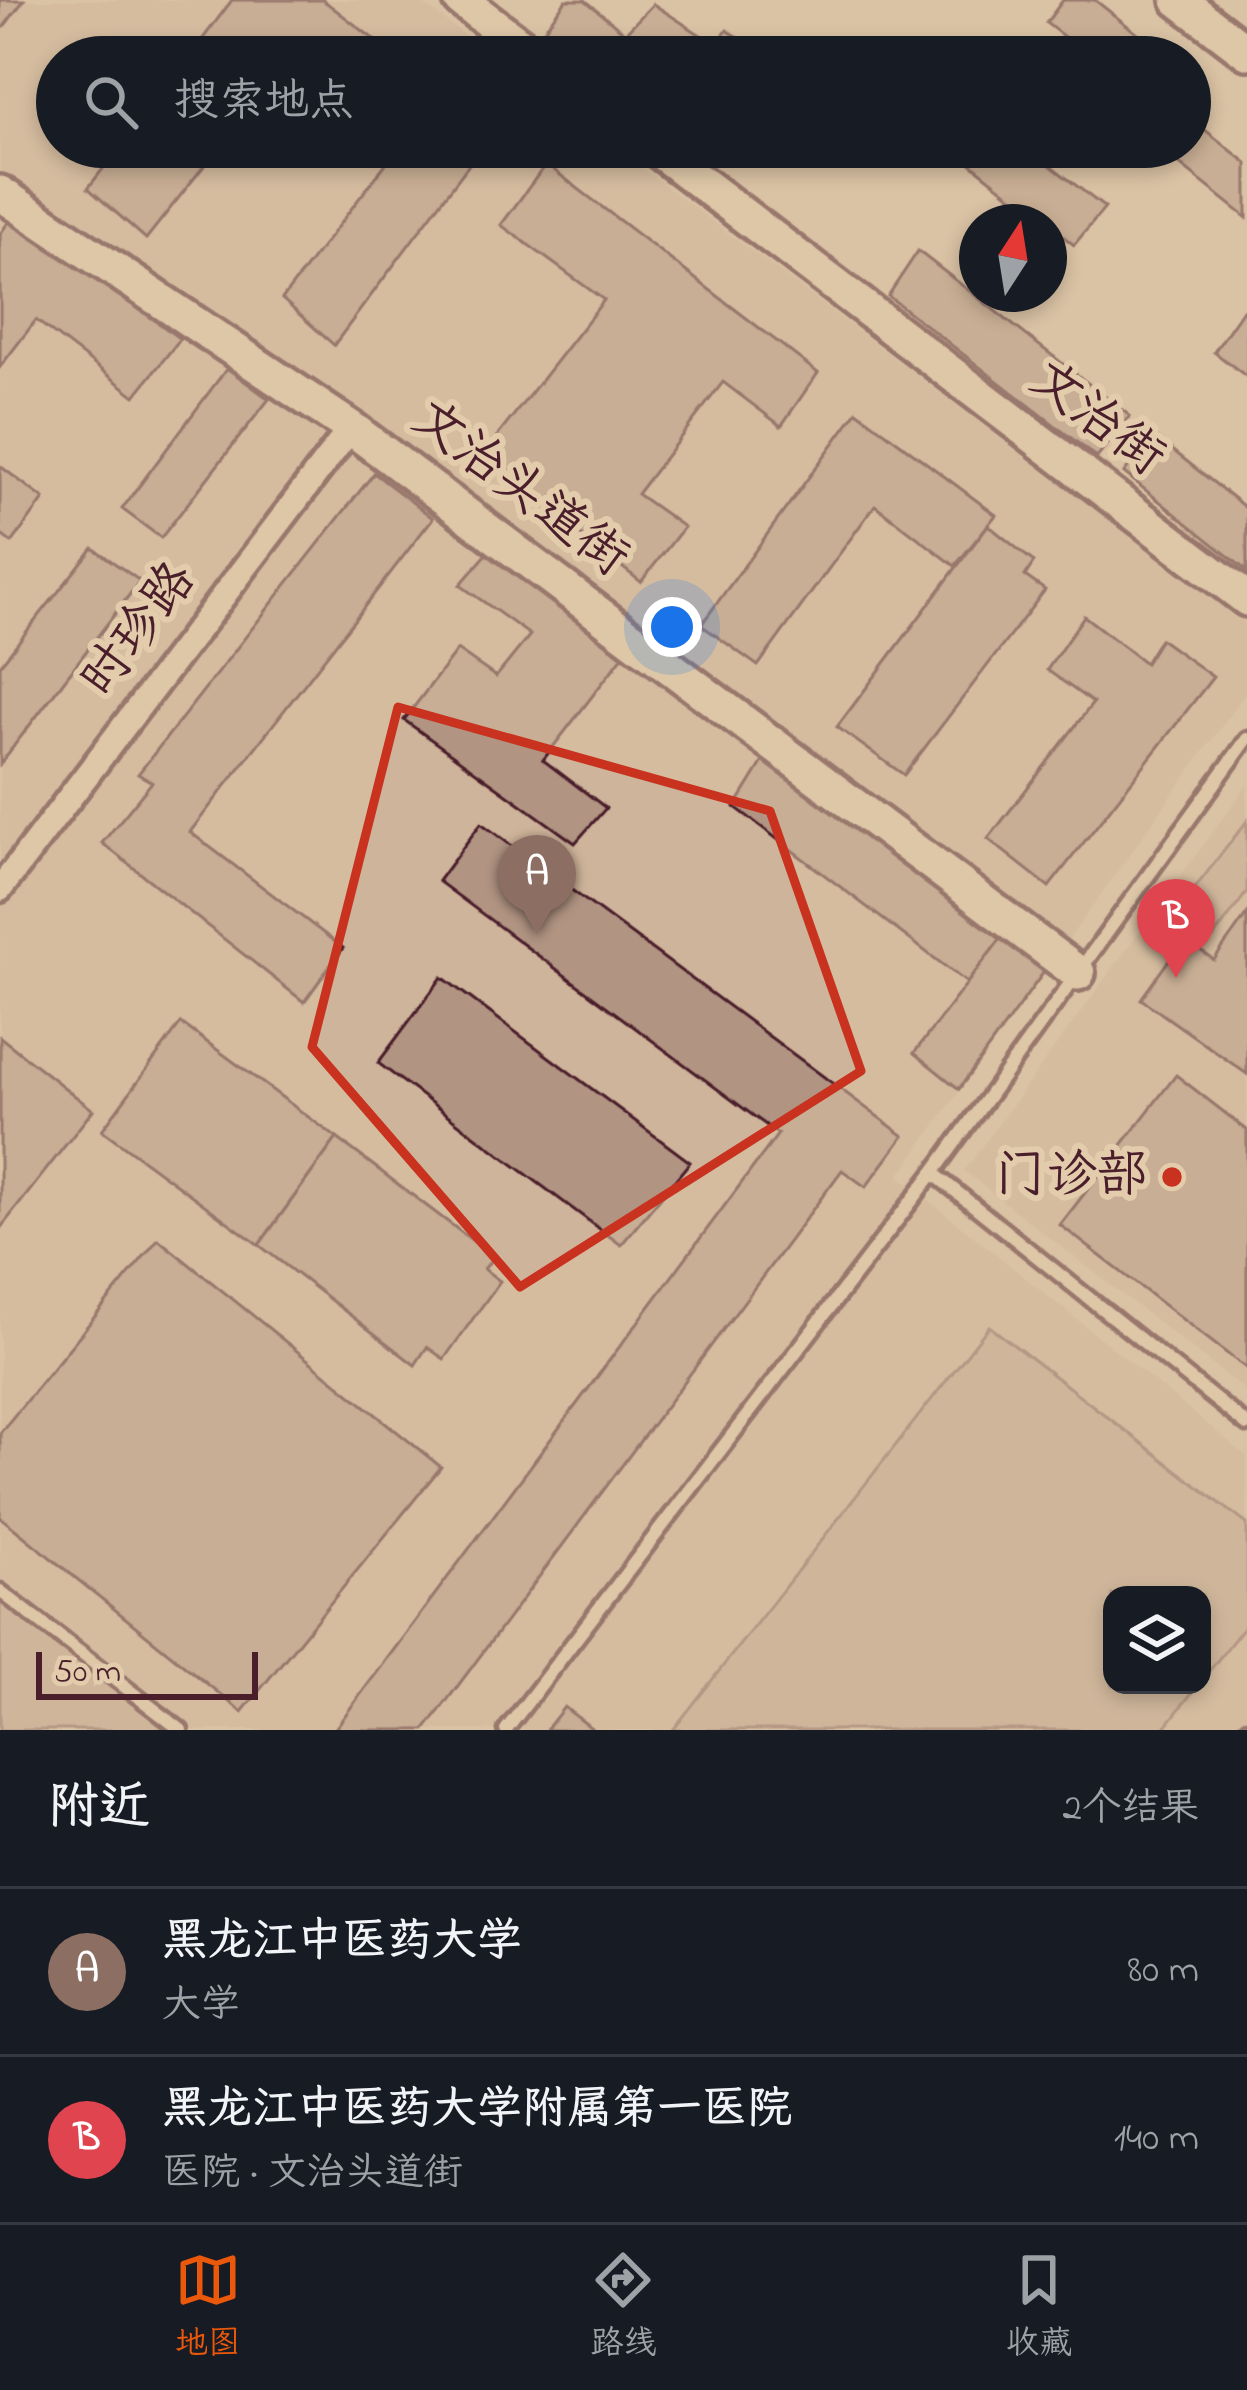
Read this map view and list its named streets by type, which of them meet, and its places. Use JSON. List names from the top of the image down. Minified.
{"streets":{"street":["文治街","文治头道街","时珍路"]},"crossings":[["文治头道街","时珍路"]],"places":["门诊部"],"scale_bar":"50 m","north":"top","page":{"search":"搜索地点","pins":["A","B"],"scale":"50 m","heading":["附近","2个结果"],"list":[{"mark":"A","name":"黑龙江中医药大学","note":"大学","value":"80 m"},{"mark":"B","name":"黑龙江中医药大学附属第一医院","note":"医院 · 文治头道街","value":"140 m"}],"nav":["地图","路线","收藏"]}}
